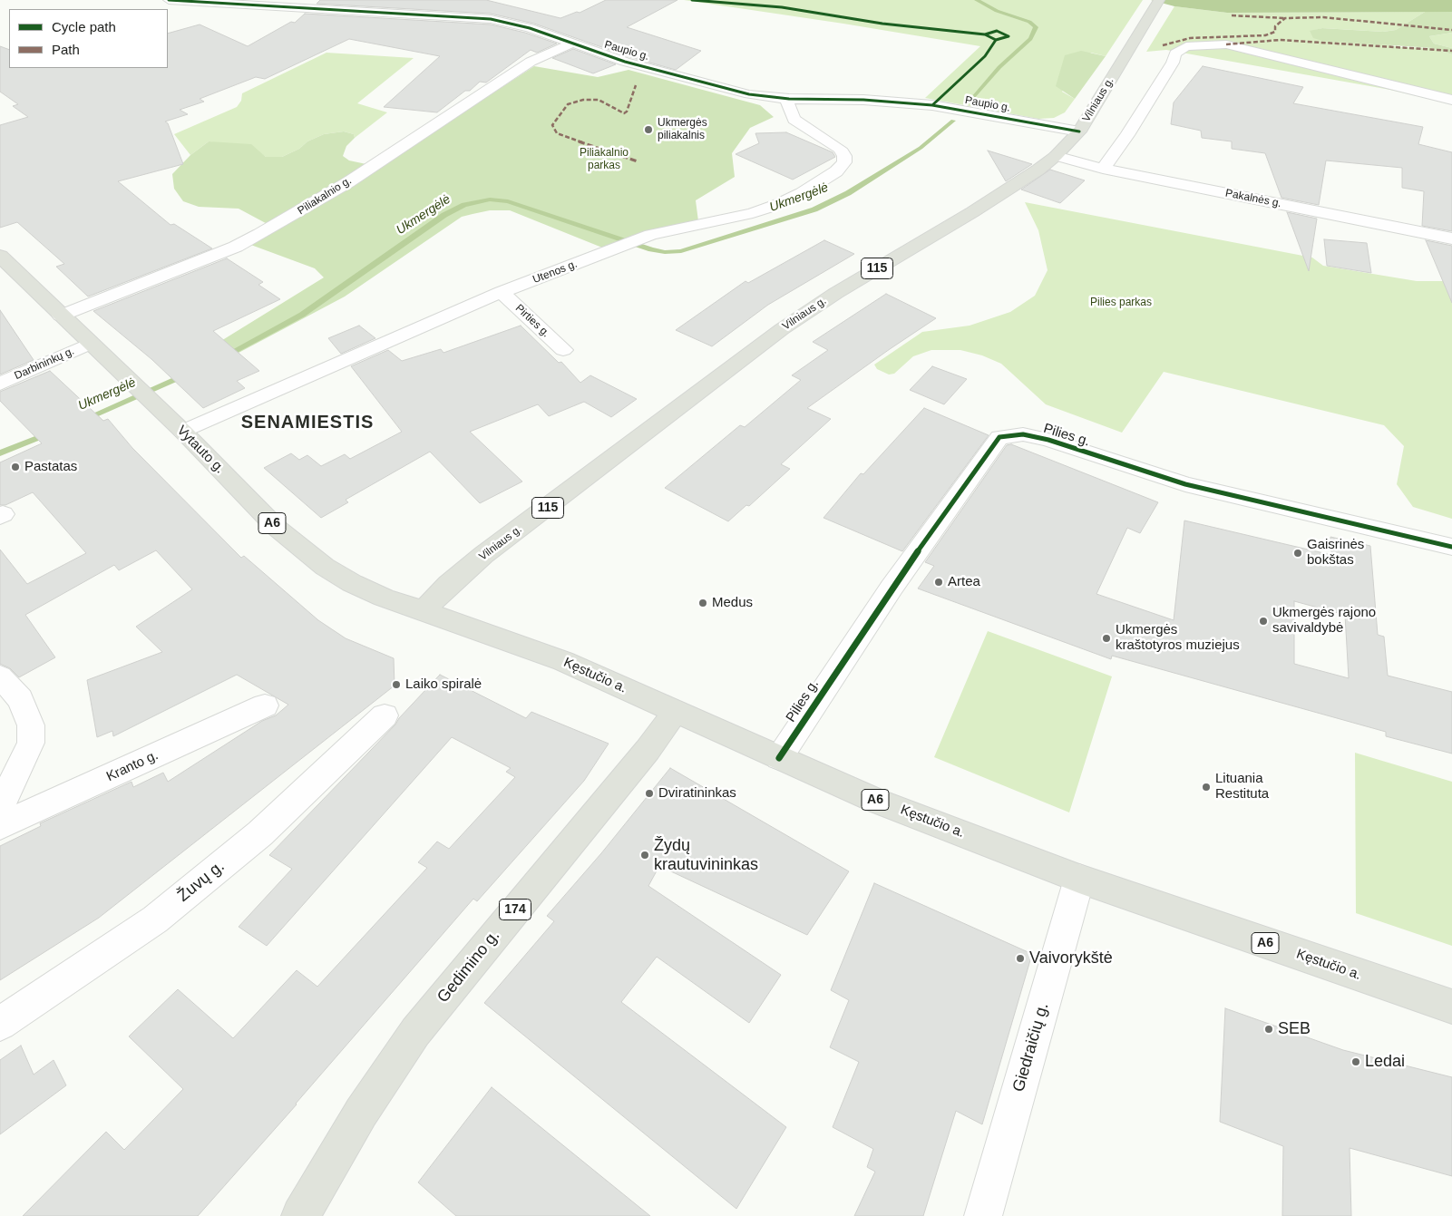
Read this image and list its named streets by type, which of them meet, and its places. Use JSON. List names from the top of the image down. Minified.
{"streets":{"main road":["Vilniaus g.","115","Vytauto g.","A6","Kęstučio a.","174","Gedimino g."],"street":["Paupio g.","Piliakalnio g.","Pakalnės g.","Utenos g.","Pirties g.","Darbininkų g.","Pilies g.","Kranto g.","Žuvų g.","Giedraičių g."]},"crossings":[["Paupio g.","Vilniaus g."],["Paupio g.","Piliakalnio g."],["Paupio g.","Utenos g."],["Vilniaus g.","Pakalnės g."],["Vilniaus g.","Vytauto g."],["Vilniaus g.","Kęstučio a."],["Piliakalnio g.","Vytauto g."],["Utenos g.","Pirties g."],["Utenos g.","Vytauto g."],["Darbininkų g.","Vytauto g."],["Pilies g.","Kęstučio a."],["Vytauto g.","Kęstučio a."],["Kęstučio a.","Gedimino g."],["Kęstučio a.","Giedraičių g."]],"districts":["SENAMIESTIS"],"water":["Ukmergėlė"],"parks":["Piliakalnio parkas","Pilies parkas"],"places":["Ukmergės piliakalnis","Pastatas","Gaisrinės bokštas","Artea","Medus","Ukmergės rajono savivaldybė","Ukmergės kraštotyros muziejus","Laiko spiralė","Lituania Restituta","Dviratininkas","Žydų krautuvininkas","Vaivorykštė","SEB","Ledai"],"legend":["Cycle path","Path"]}
